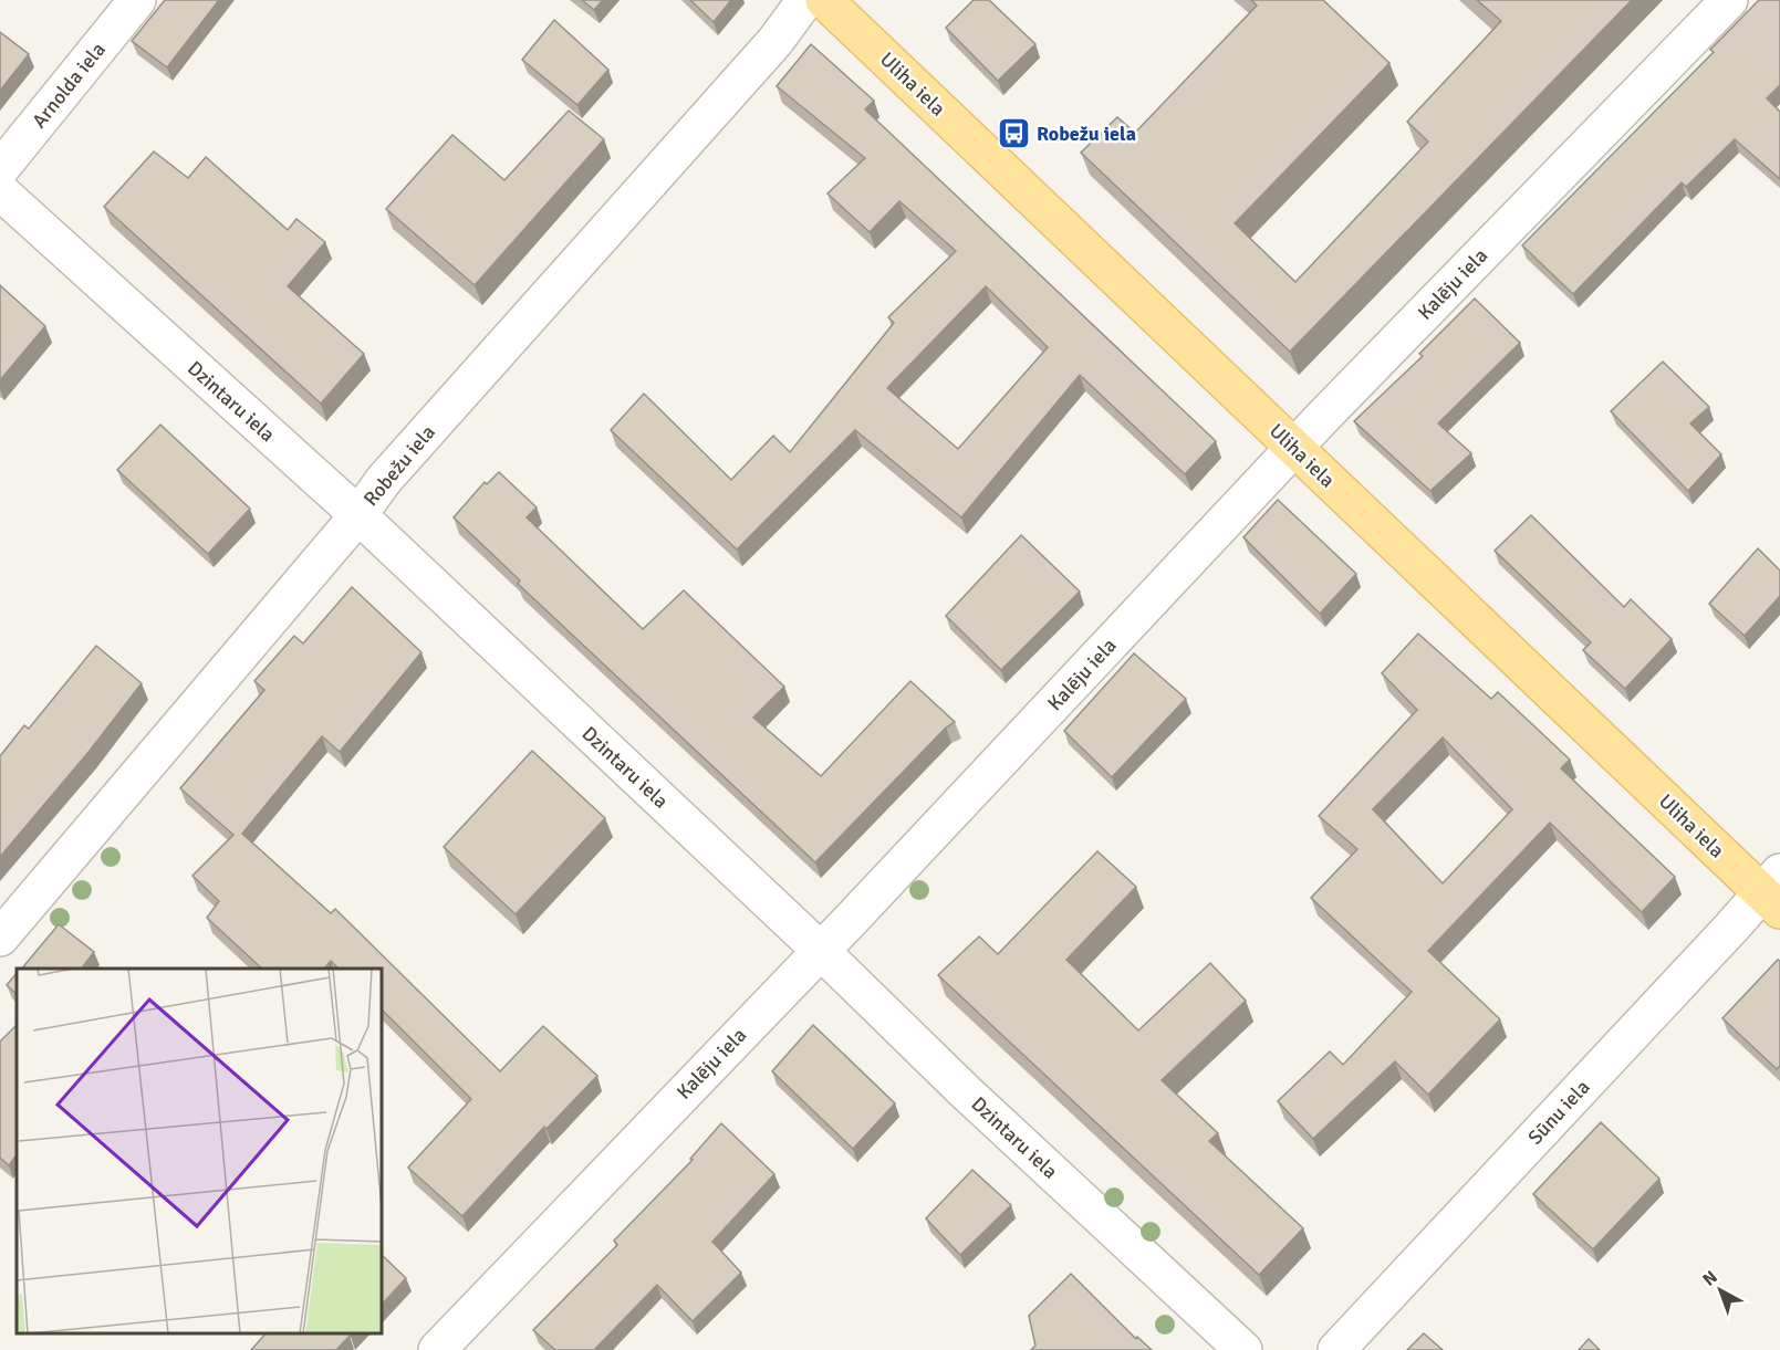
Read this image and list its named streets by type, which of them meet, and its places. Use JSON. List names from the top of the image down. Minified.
{"streets":{"main road":["Uliha iela"],"street":["Arnolda iela","Kalēju iela","Dzintaru iela","Robežu iela","Sūnu iela"]},"crossings":[["Uliha iela","Kalēju iela"],["Uliha iela","Sūnu iela"],["Kalēju iela","Dzintaru iela"],["Dzintaru iela","Robežu iela"]],"places":{"bus stop":["Robežu iela"]},"north":"top left"}
